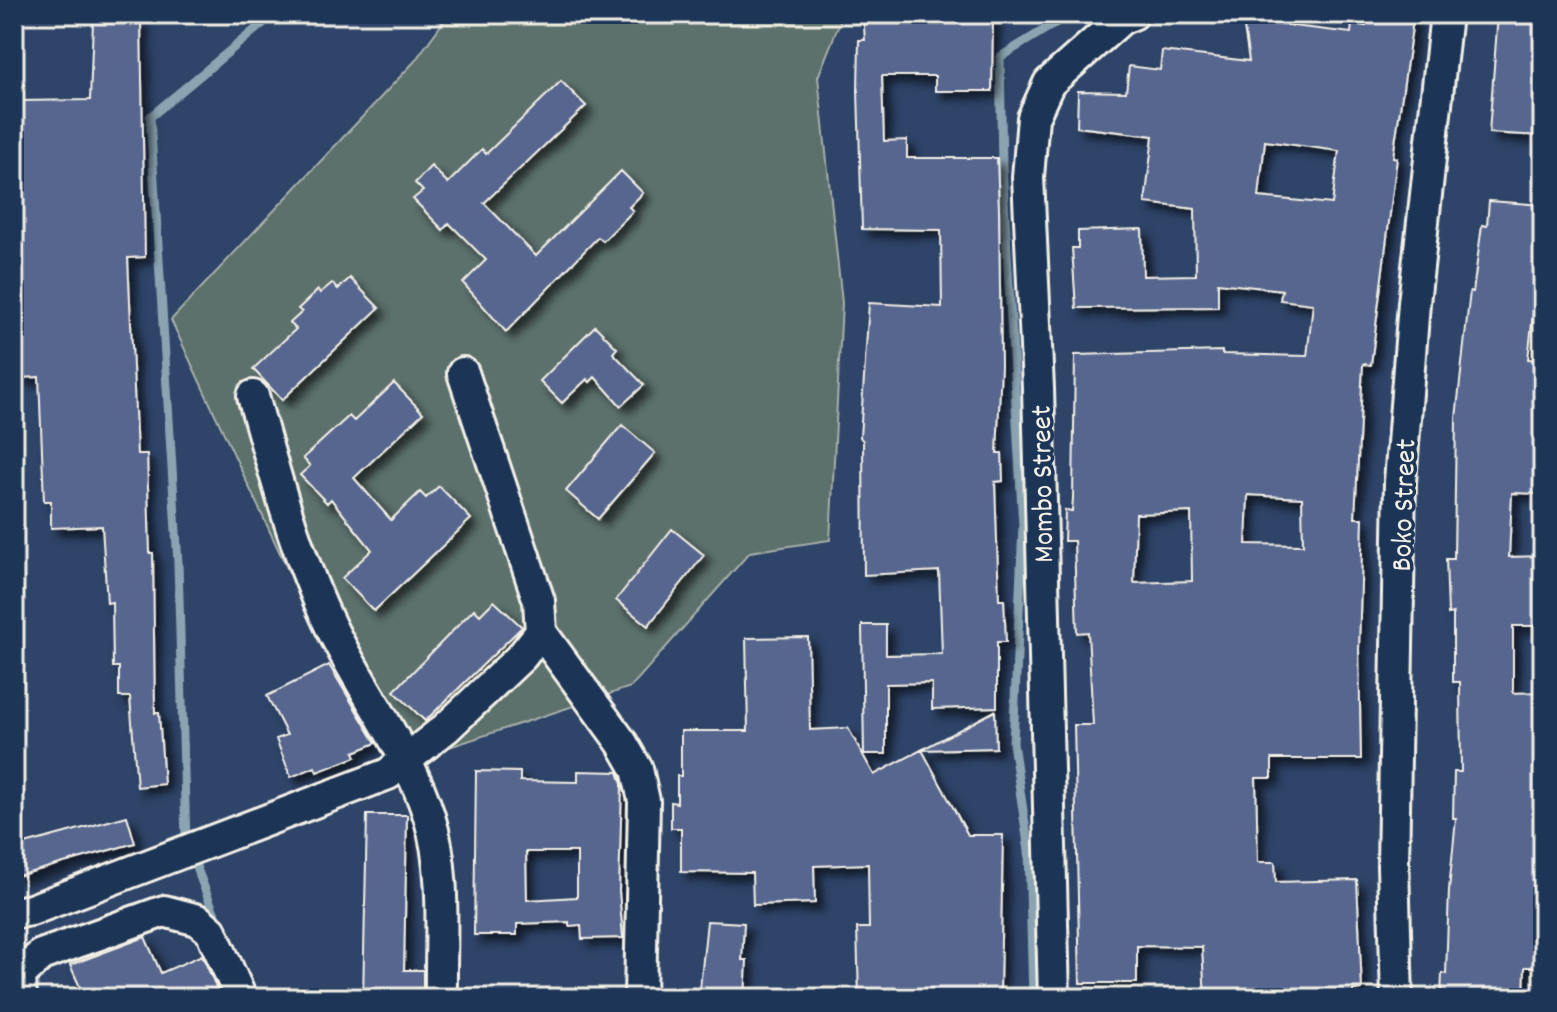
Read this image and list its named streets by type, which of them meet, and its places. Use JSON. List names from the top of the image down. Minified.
{"streets":{"street":["Mombo Street","Boko Street"]}}
